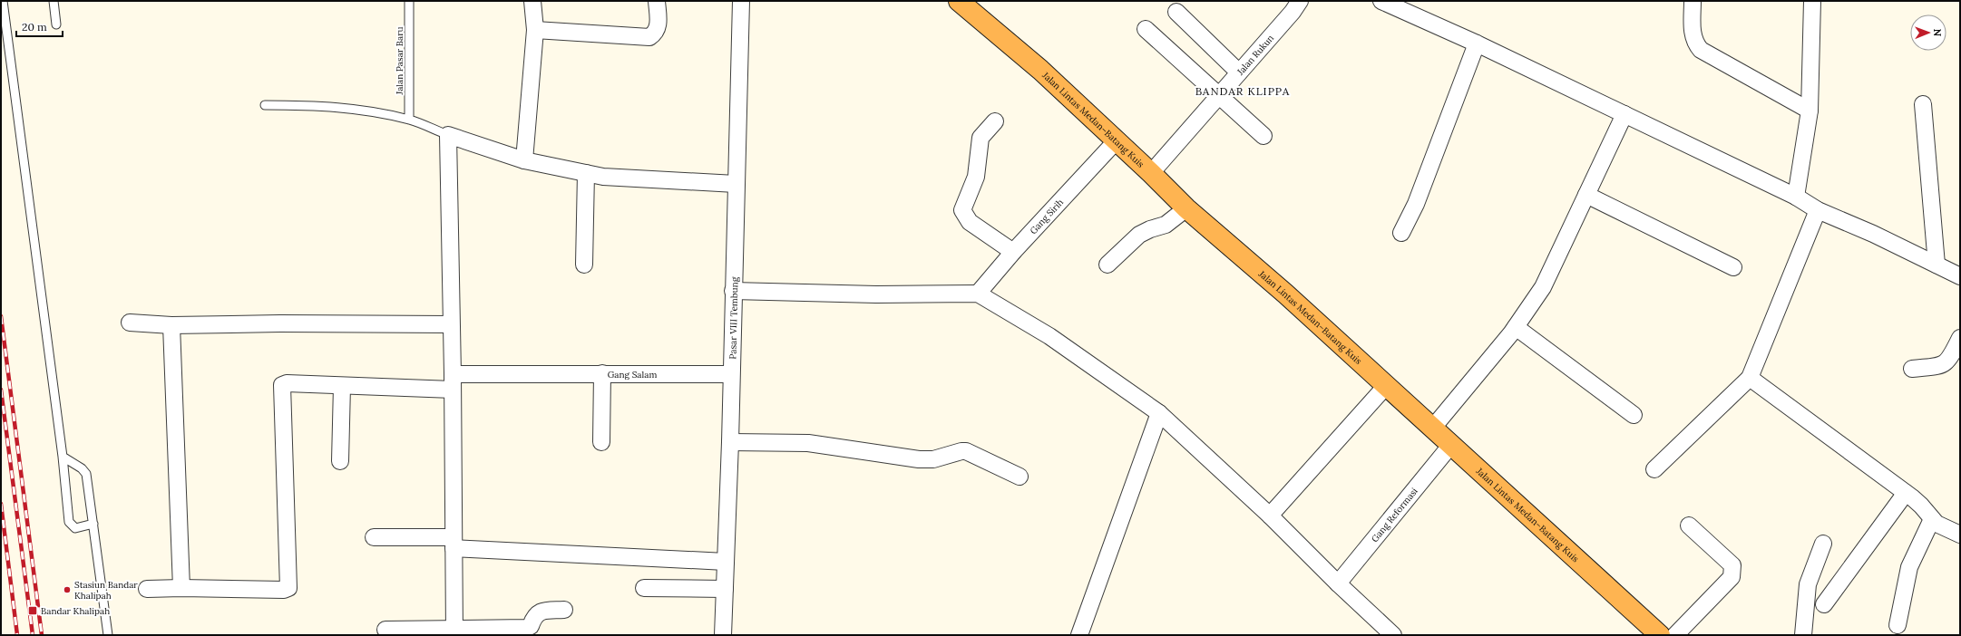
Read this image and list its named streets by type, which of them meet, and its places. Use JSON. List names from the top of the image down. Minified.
{"streets":{"highway":["Jalan Lintas Medan–Batang Kuis"],"street":["Jalan Rukun","Gang Sirih","Pasar VIII Tembung","Gang Salam","Gang Reformasi"],"lane":["Jalan Pasar Baru"]},"crossings":[["Jalan Rukun","Jalan Lintas Medan–Batang Kuis"],["Jalan Lintas Medan–Batang Kuis","Gang Sirih"],["Jalan Lintas Medan–Batang Kuis","Gang Reformasi"],["Pasar VIII Tembung","Gang Salam"]],"districts":["BANDAR KLIPPA"],"places":{"other":["Stasiun Bandar Khalipah"],"transit":["Bandar Khalipah"]},"scale_bar":"20 m","north":"right"}
